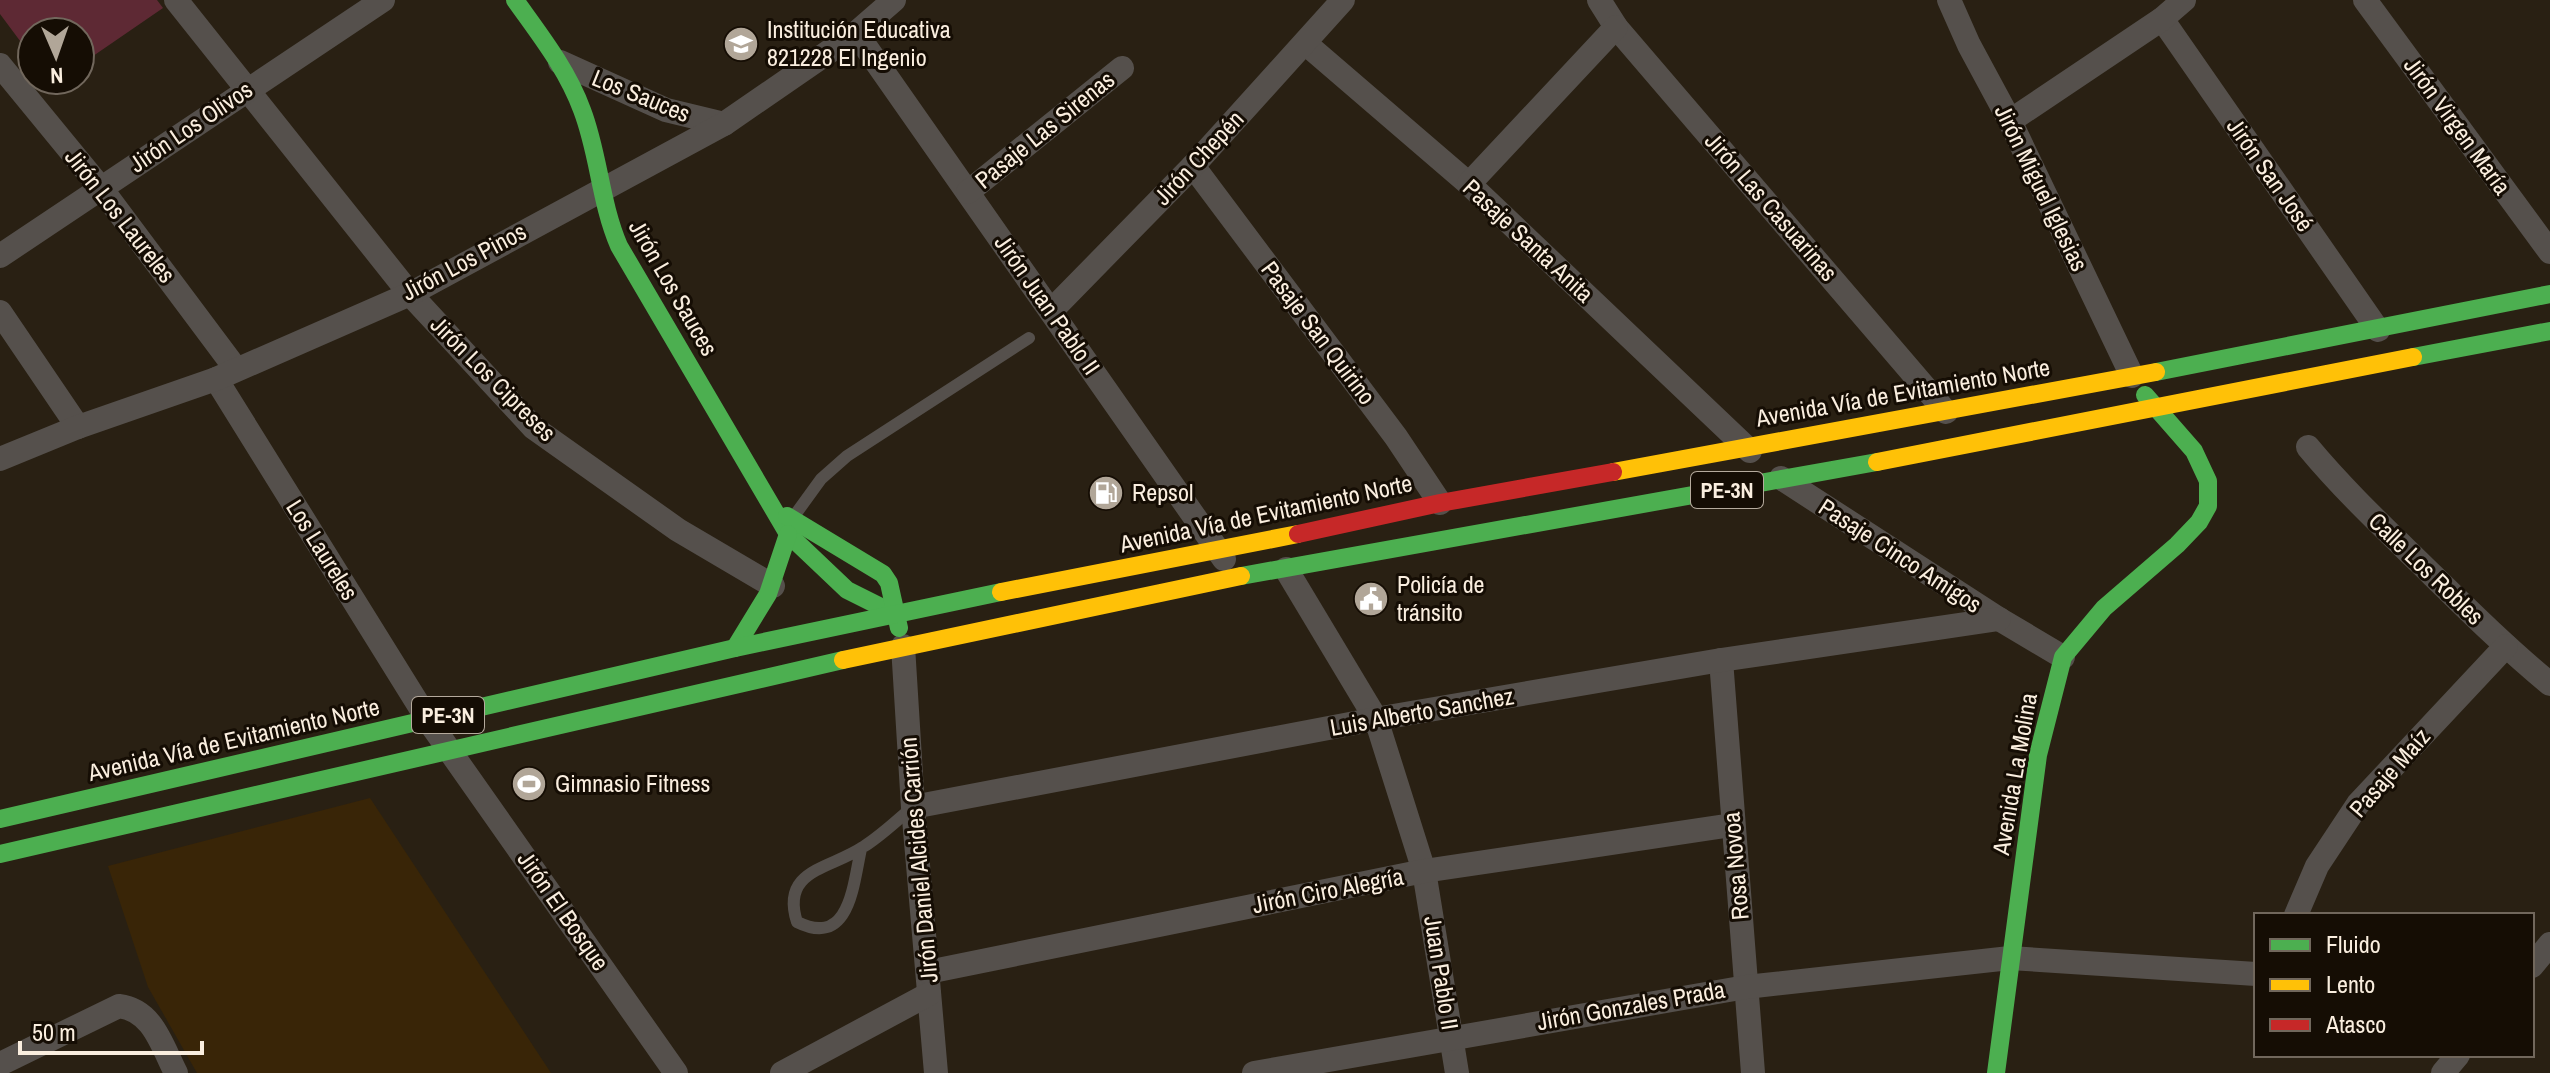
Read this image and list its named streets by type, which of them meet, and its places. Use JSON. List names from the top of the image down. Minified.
{"streets":{"main road":["Jirón Los Sauces","Avenida Vía de Evitamiento Norte","PE-3N","Avenida La Molina"],"street":["Los Sauces","Jirón Virgen María","Jirón Los Olivos","Pasaje Las Sirenas","Jirón Chepén","Jirón San José","Jirón Miguel Iglesias","Jirón Las Casuarinas","Jirón Los Laureles","Pasaje Santa Anita","Jirón Los Pinos","Jirón Juan Pablo II","Pasaje San Quirino","Jirón Los Cipreses","Los Laureles","Pasaje Cinco Amigos","Calle Los Robles","Luis Alberto Sanchez","Pasaje Maíz","Jirón Daniel Alcides Carrión","Rosa Novoa","Jirón Ciro Alegría","Jirón El Bosque","Juan Pablo II","Jirón Gonzales Prada"]},"crossings":[["Los Sauces","Jirón Los Pinos"],["Los Sauces","Jirón Los Sauces"],["Jirón Los Olivos","Jirón Los Laureles"],["Jirón Los Olivos","Jirón Los Cipreses"],["Pasaje Las Sirenas","Jirón Juan Pablo II"],["Jirón Chepén","Pasaje Santa Anita"],["Jirón Chepén","Jirón Juan Pablo II"],["Jirón Chepén","Pasaje San Quirino"],["Jirón San José","Avenida Vía de Evitamiento Norte"],["Jirón Miguel Iglesias","Avenida Vía de Evitamiento Norte"],["Jirón Miguel Iglesias","Avenida La Molina"],["Jirón Las Casuarinas","Avenida Vía de Evitamiento Norte"],["Jirón Los Laureles","Jirón Los Pinos"],["Jirón Los Laureles","Los Laureles"],["Pasaje Santa Anita","Avenida Vía de Evitamiento Norte"],["Pasaje Santa Anita","Pasaje Cinco Amigos"],["Jirón Los Pinos","Jirón Los Sauces"],["Jirón Los Pinos","Jirón Juan Pablo II"],["Jirón Los Pinos","Jirón Los Cipreses"],["Jirón Los Pinos","Los Laureles"],["Jirón Los Sauces","Avenida Vía de Evitamiento Norte"],["Jirón Juan Pablo II","Avenida Vía de Evitamiento Norte"],["Jirón Juan Pablo II","PE-3N"],["Pasaje San Quirino","Avenida Vía de Evitamiento Norte"],["Avenida Vía de Evitamiento Norte","Los Laureles"],["Avenida Vía de Evitamiento Norte","Pasaje Cinco Amigos"],["Avenida Vía de Evitamiento Norte","Avenida La Molina"],["PE-3N","Los Laureles"],["PE-3N","Pasaje Cinco Amigos"],["PE-3N","Avenida La Molina"],["PE-3N","Jirón Daniel Alcides Carrión"],["PE-3N","Jirón El Bosque"],["PE-3N","Juan Pablo II"],["Los Laureles","Jirón El Bosque"],["Pasaje Cinco Amigos","Luis Alberto Sanchez"],["Pasaje Cinco Amigos","Avenida La Molina"],["Calle Los Robles","Pasaje Maíz"],["Luis Alberto Sanchez","Jirón Daniel Alcides Carrión"],["Luis Alberto Sanchez","Rosa Novoa"],["Luis Alberto Sanchez","Juan Pablo II"],["Avenida La Molina","Jirón Gonzales Prada"],["Jirón Daniel Alcides Carrión","Jirón Ciro Alegría"],["Rosa Novoa","Jirón Ciro Alegría"],["Rosa Novoa","Jirón Gonzales Prada"],["Jirón Ciro Alegría","Juan Pablo II"],["Juan Pablo II","Jirón Gonzales Prada"]],"places":{"school or university":["Institución Educativa 821228 El Ingenio"],"fuel station":["Repsol"],"public building":["Policía de tránsito"],"sports":["Gimnasio Fitness"]},"legend":["Fluido","Lento","Atasco"],"scale_bar":"50 m","north":"bottom"}
